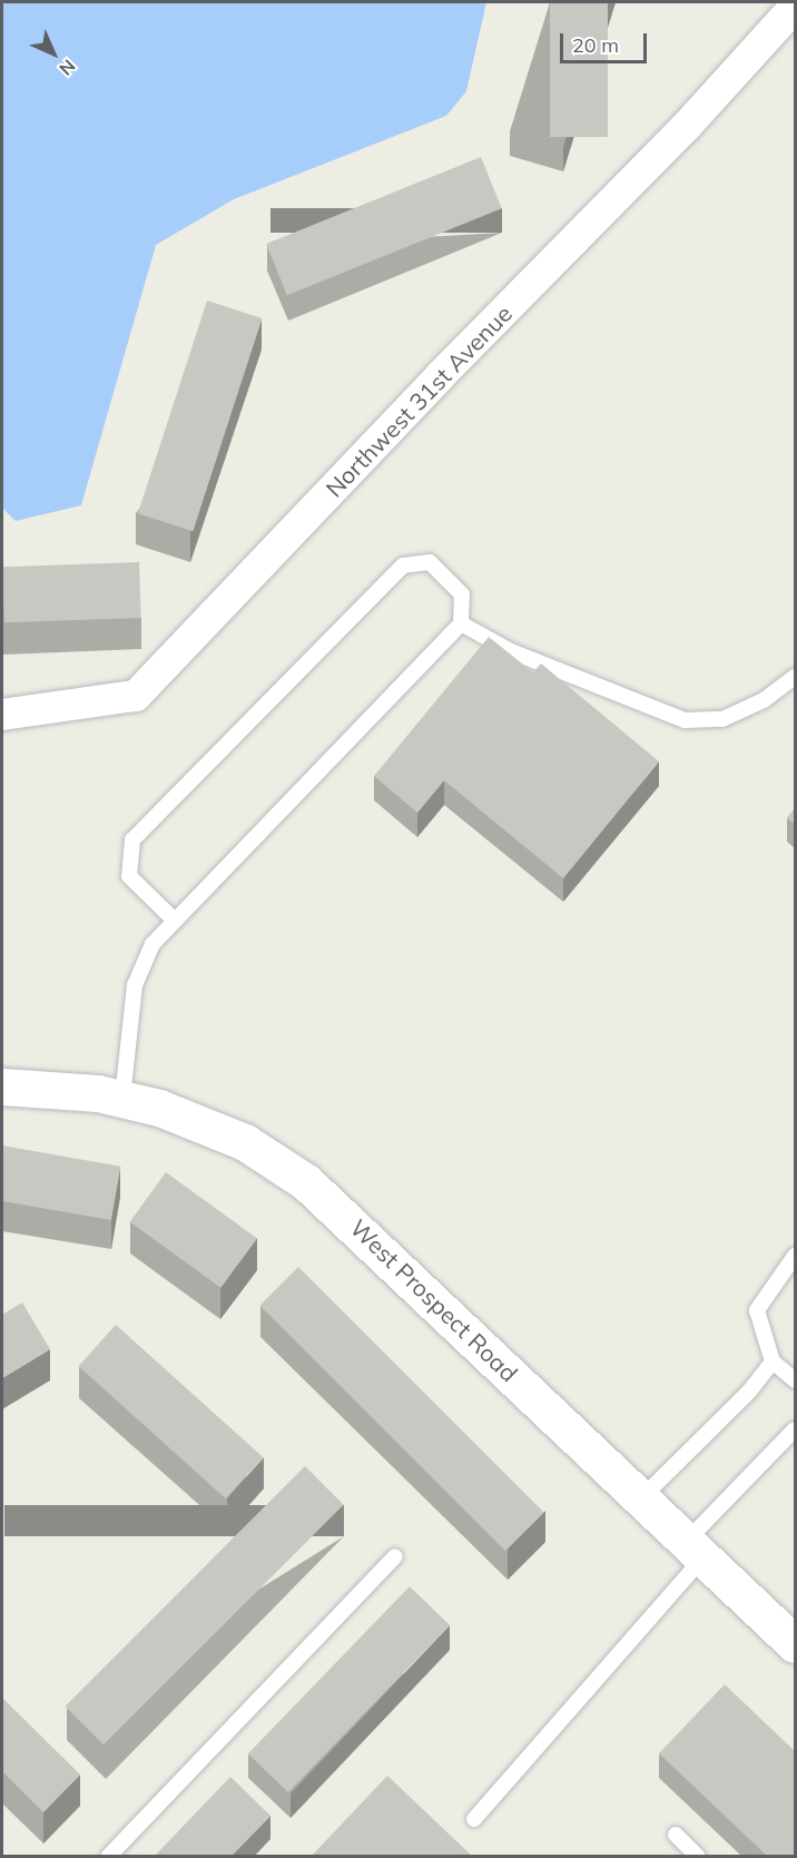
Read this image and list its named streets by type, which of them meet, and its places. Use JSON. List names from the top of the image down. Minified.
{"streets":{"main road":["West Prospect Road"],"street":["Northwest 31st Avenue"]},"scale_bar":"20 m","north":"bottom right"}
